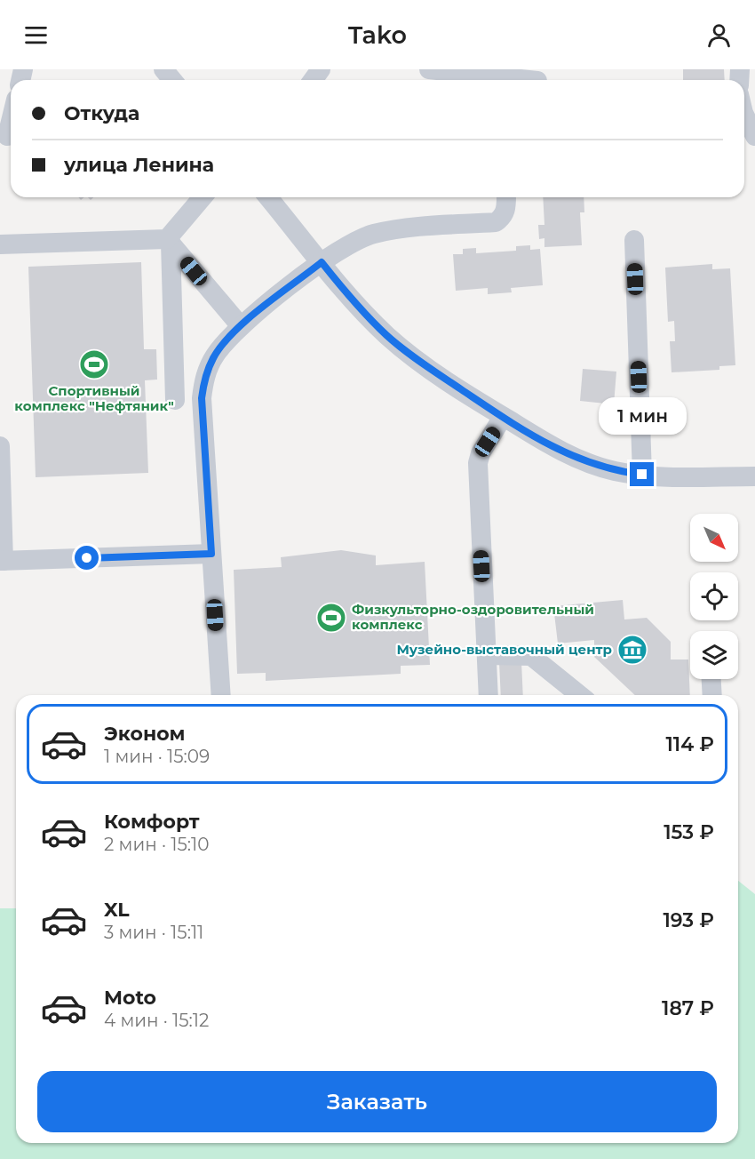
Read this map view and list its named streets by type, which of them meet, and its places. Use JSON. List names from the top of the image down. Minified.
{"places":{"sports":["Спортивный комплекс \"Нефтяник\"","Физкульторно-оздоровительный комплекс"],"museum":["Музейно-выставочный центр"]},"north":"bottom right","page":{"header":"Tako","banner":["Откуда","улица Ленина"],"bubble":"1 мин","list":[{"name":"Эконом","note":"1 мин · 15:09","value":"114 ₽"},{"name":"Комфорт","note":"2 мин · 15:10","value":"153 ₽"},{"name":"XL","note":"3 мин · 15:11","value":"193 ₽"},{"name":"Moto","note":"4 мин · 15:12","value":"187 ₽"}],"buttons":"Заказать"}}
